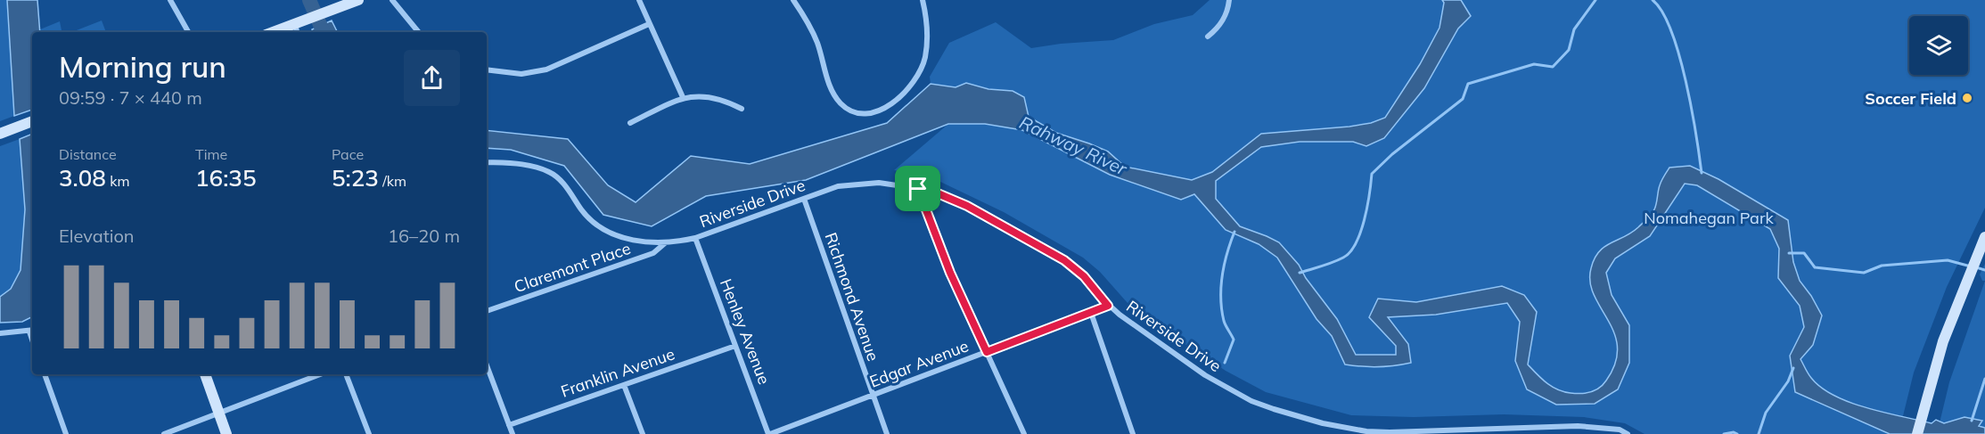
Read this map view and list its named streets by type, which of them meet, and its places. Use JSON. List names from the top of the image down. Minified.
{"streets":{"street":["Riverside Drive","Claremont Place","Richmond Avenue","Henley Avenue","Edgar Avenue","Franklin Avenue"]},"crossings":[["Riverside Drive","Claremont Place"],["Riverside Drive","Richmond Avenue"],["Riverside Drive","Henley Avenue"],["Riverside Drive","Edgar Avenue"],["Richmond Avenue","Edgar Avenue"],["Henley Avenue","Edgar Avenue"],["Henley Avenue","Franklin Avenue"]],"water":["Rahway River"],"parks":["Nomahegan Park"],"places":["Soccer Field"],"page":{"heading":["Morning run","09:59 · 7 × 440 m"],"stats":[["Distance","3.08 km"],["Time","16:35"],["Pace","5:23 /km"]],"chart":["Elevation","16–20 m"]}}
